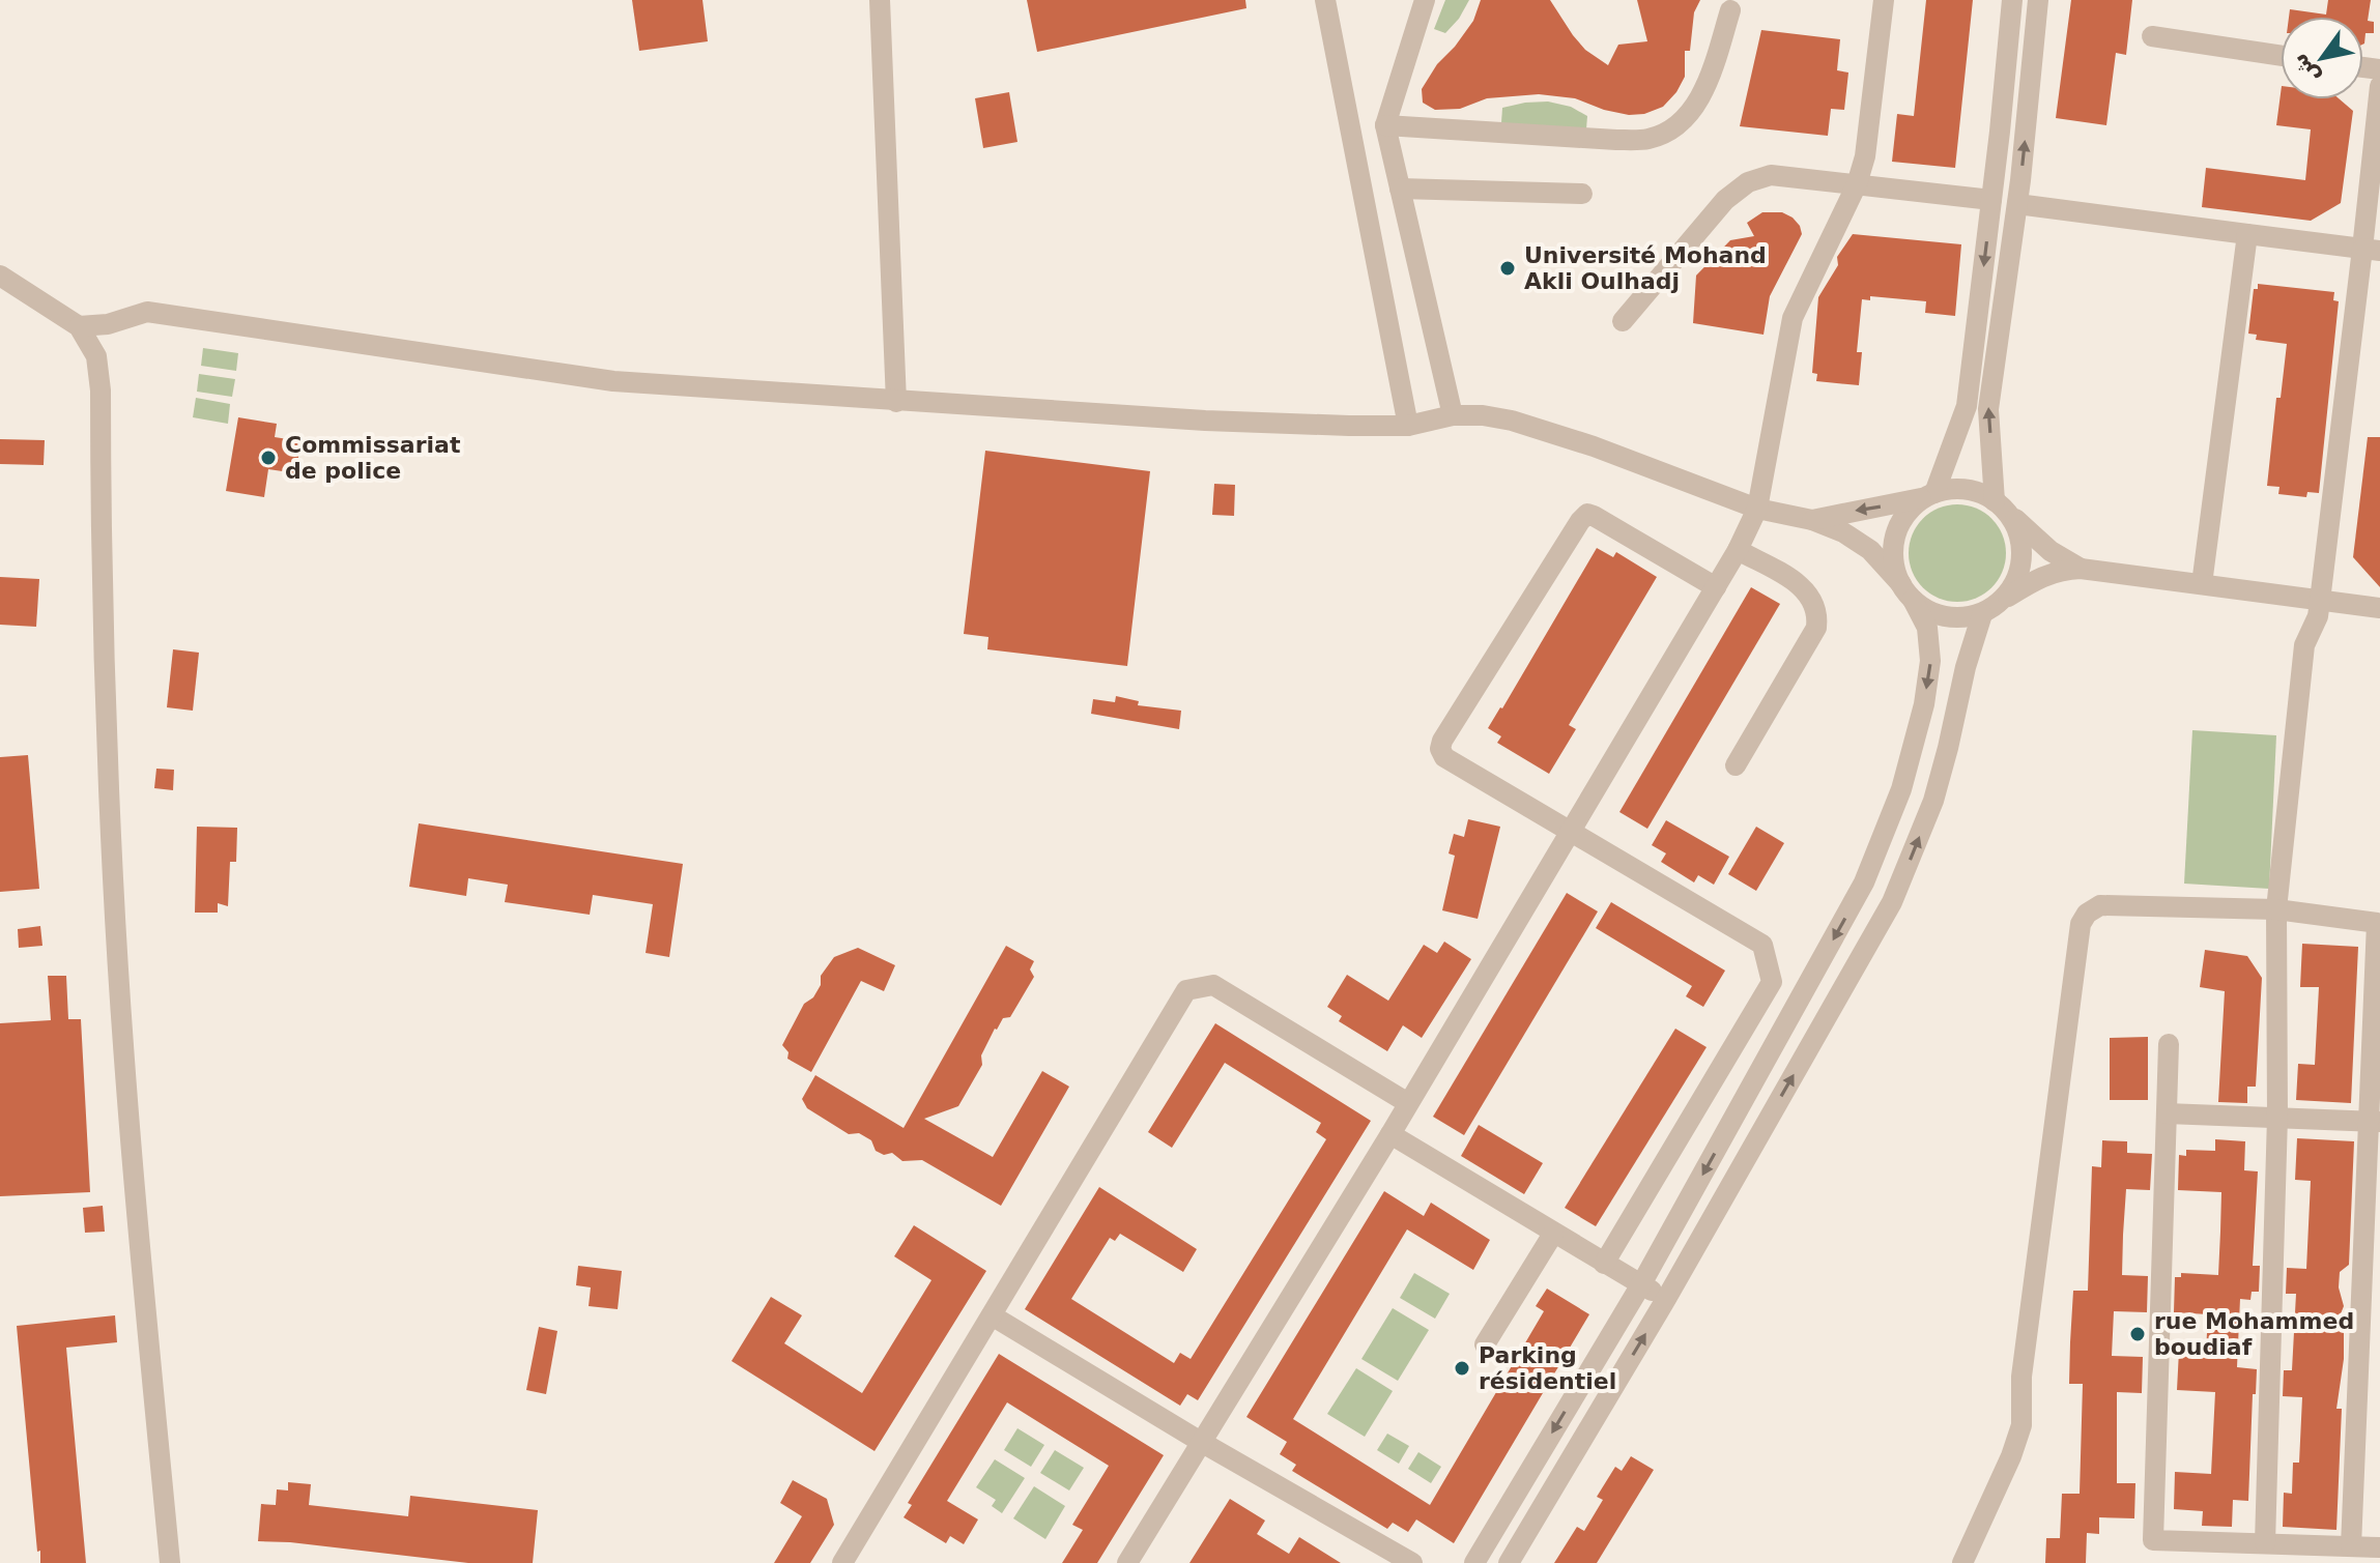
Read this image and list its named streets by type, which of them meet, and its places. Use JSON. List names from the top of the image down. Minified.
{"places":["Université Mohand Akli Oulhadj","Commissariat de police","rue Mohammed boudiaf","Parking résidentiel"],"north":"bottom left"}
